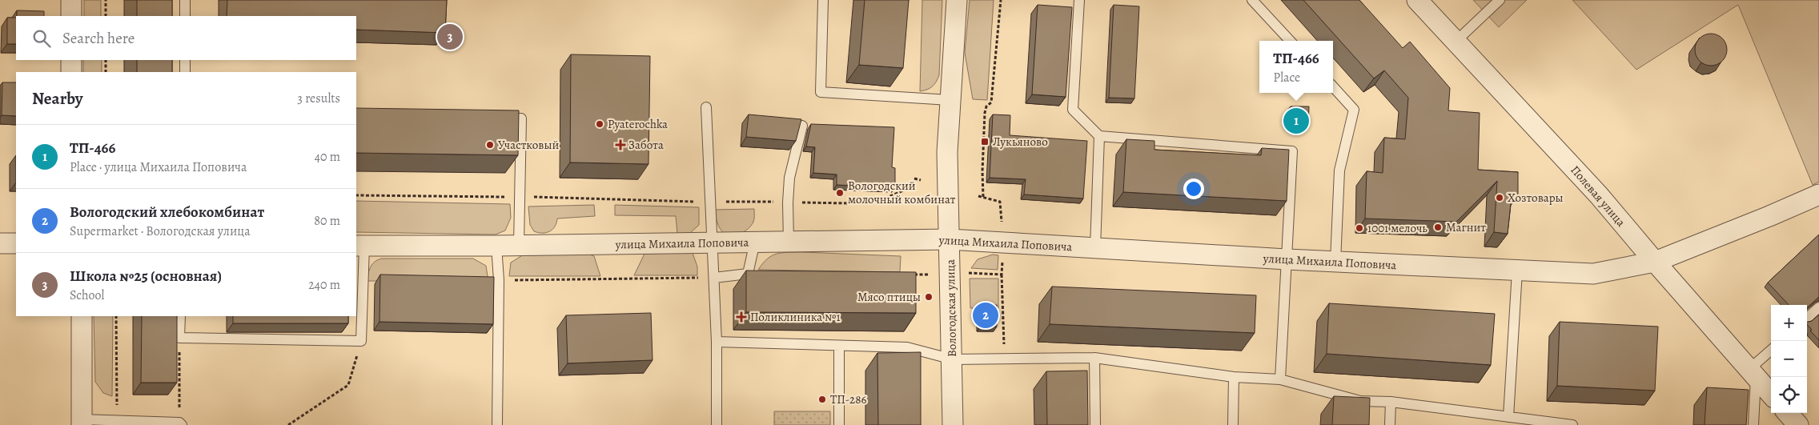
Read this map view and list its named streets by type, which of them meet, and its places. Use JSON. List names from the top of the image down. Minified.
{"streets":{"street":["Полевая улица","улица Михаила Поповича","Вологодская улица"]},"crossings":[["Полевая улица","улица Михаила Поповича"],["улица Михаила Поповича","Вологодская улица"]],"places":{"other":["Pyaterochka","Участковый","Вологодский молочный комбинат","Хозтовары","Магнит","1001 мелочь","Мясо птицы","ТП-286"],"transit":["Лукьяново"],"health":["Забота","Поликлиника №1"]},"page":{"search":"Search here","pins":["3","1","2"],"popup":["ТП-466","Place"],"heading":["Nearby","3 results"],"list":[{"mark":"1","name":"ТП-466","note":"Place · улица Михаила Поповича","value":"40 m"},{"mark":"2","name":"Вологодский хлебокомбинат","note":"Supermarket · Вологодская улица","value":"80 m"},{"mark":"3","name":"Школа №25 (основная)","note":"School","value":"240 m"}],"map_buttons":["+","−"]}}
